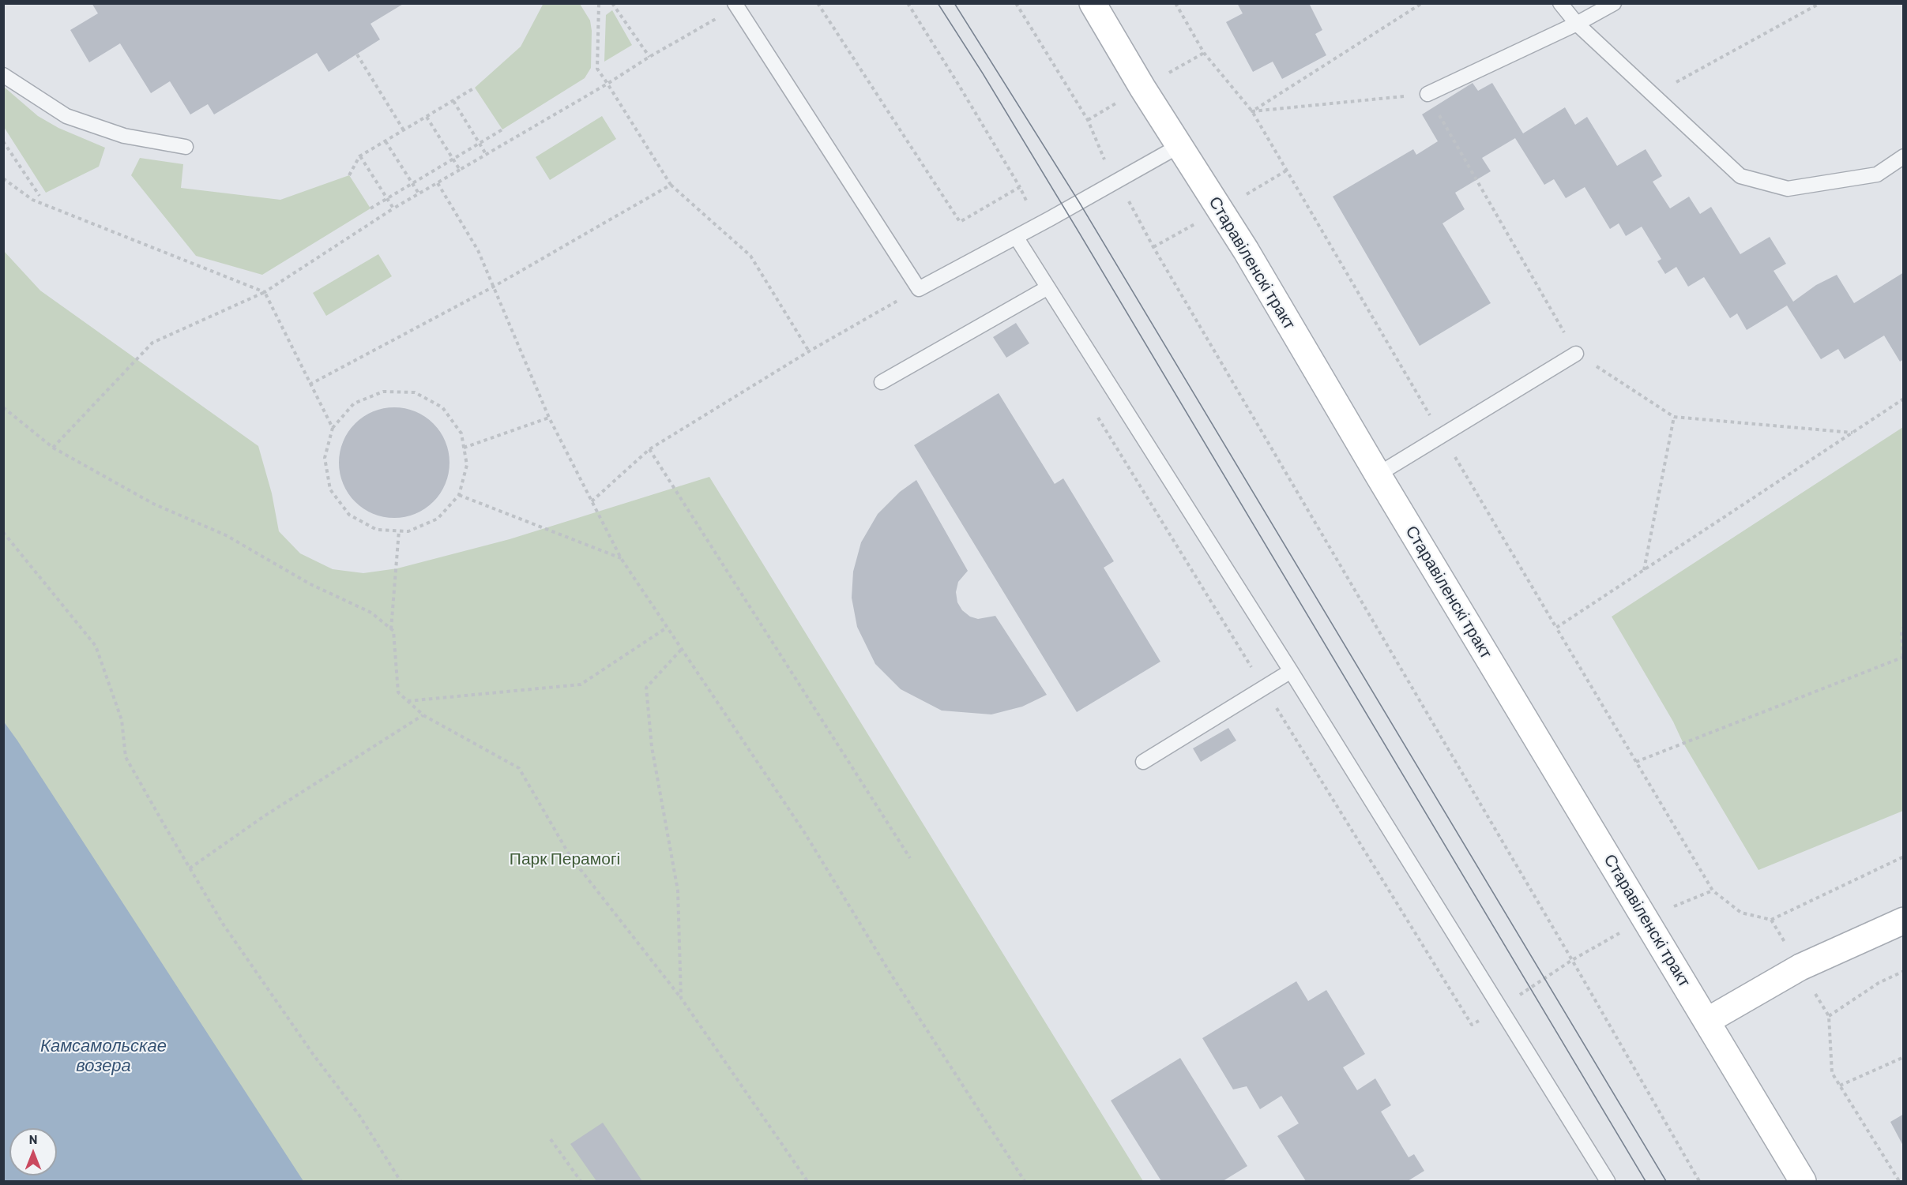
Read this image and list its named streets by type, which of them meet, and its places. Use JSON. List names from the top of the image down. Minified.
{"streets":{"main road":["Старавіленскі тракт"]},"water":["Камсамольскае возера"],"parks":["Парк Перамогі"],"north":"top"}
